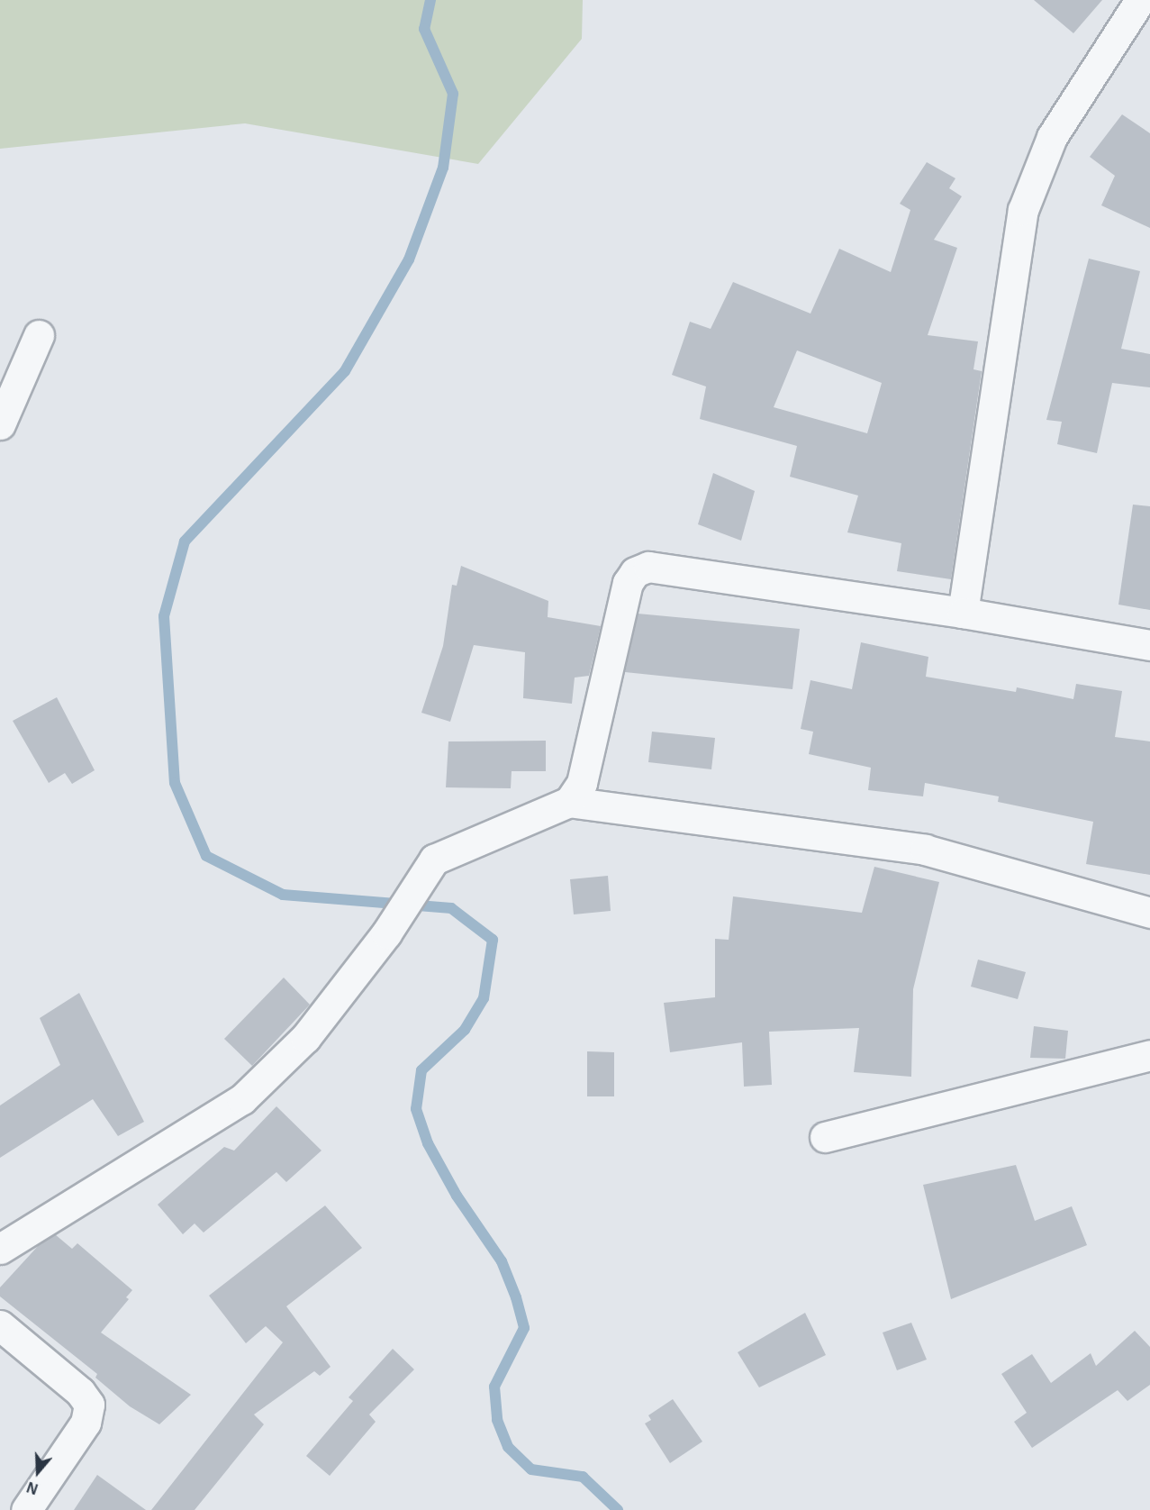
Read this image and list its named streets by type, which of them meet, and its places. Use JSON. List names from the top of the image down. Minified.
{"north":"bottom"}
